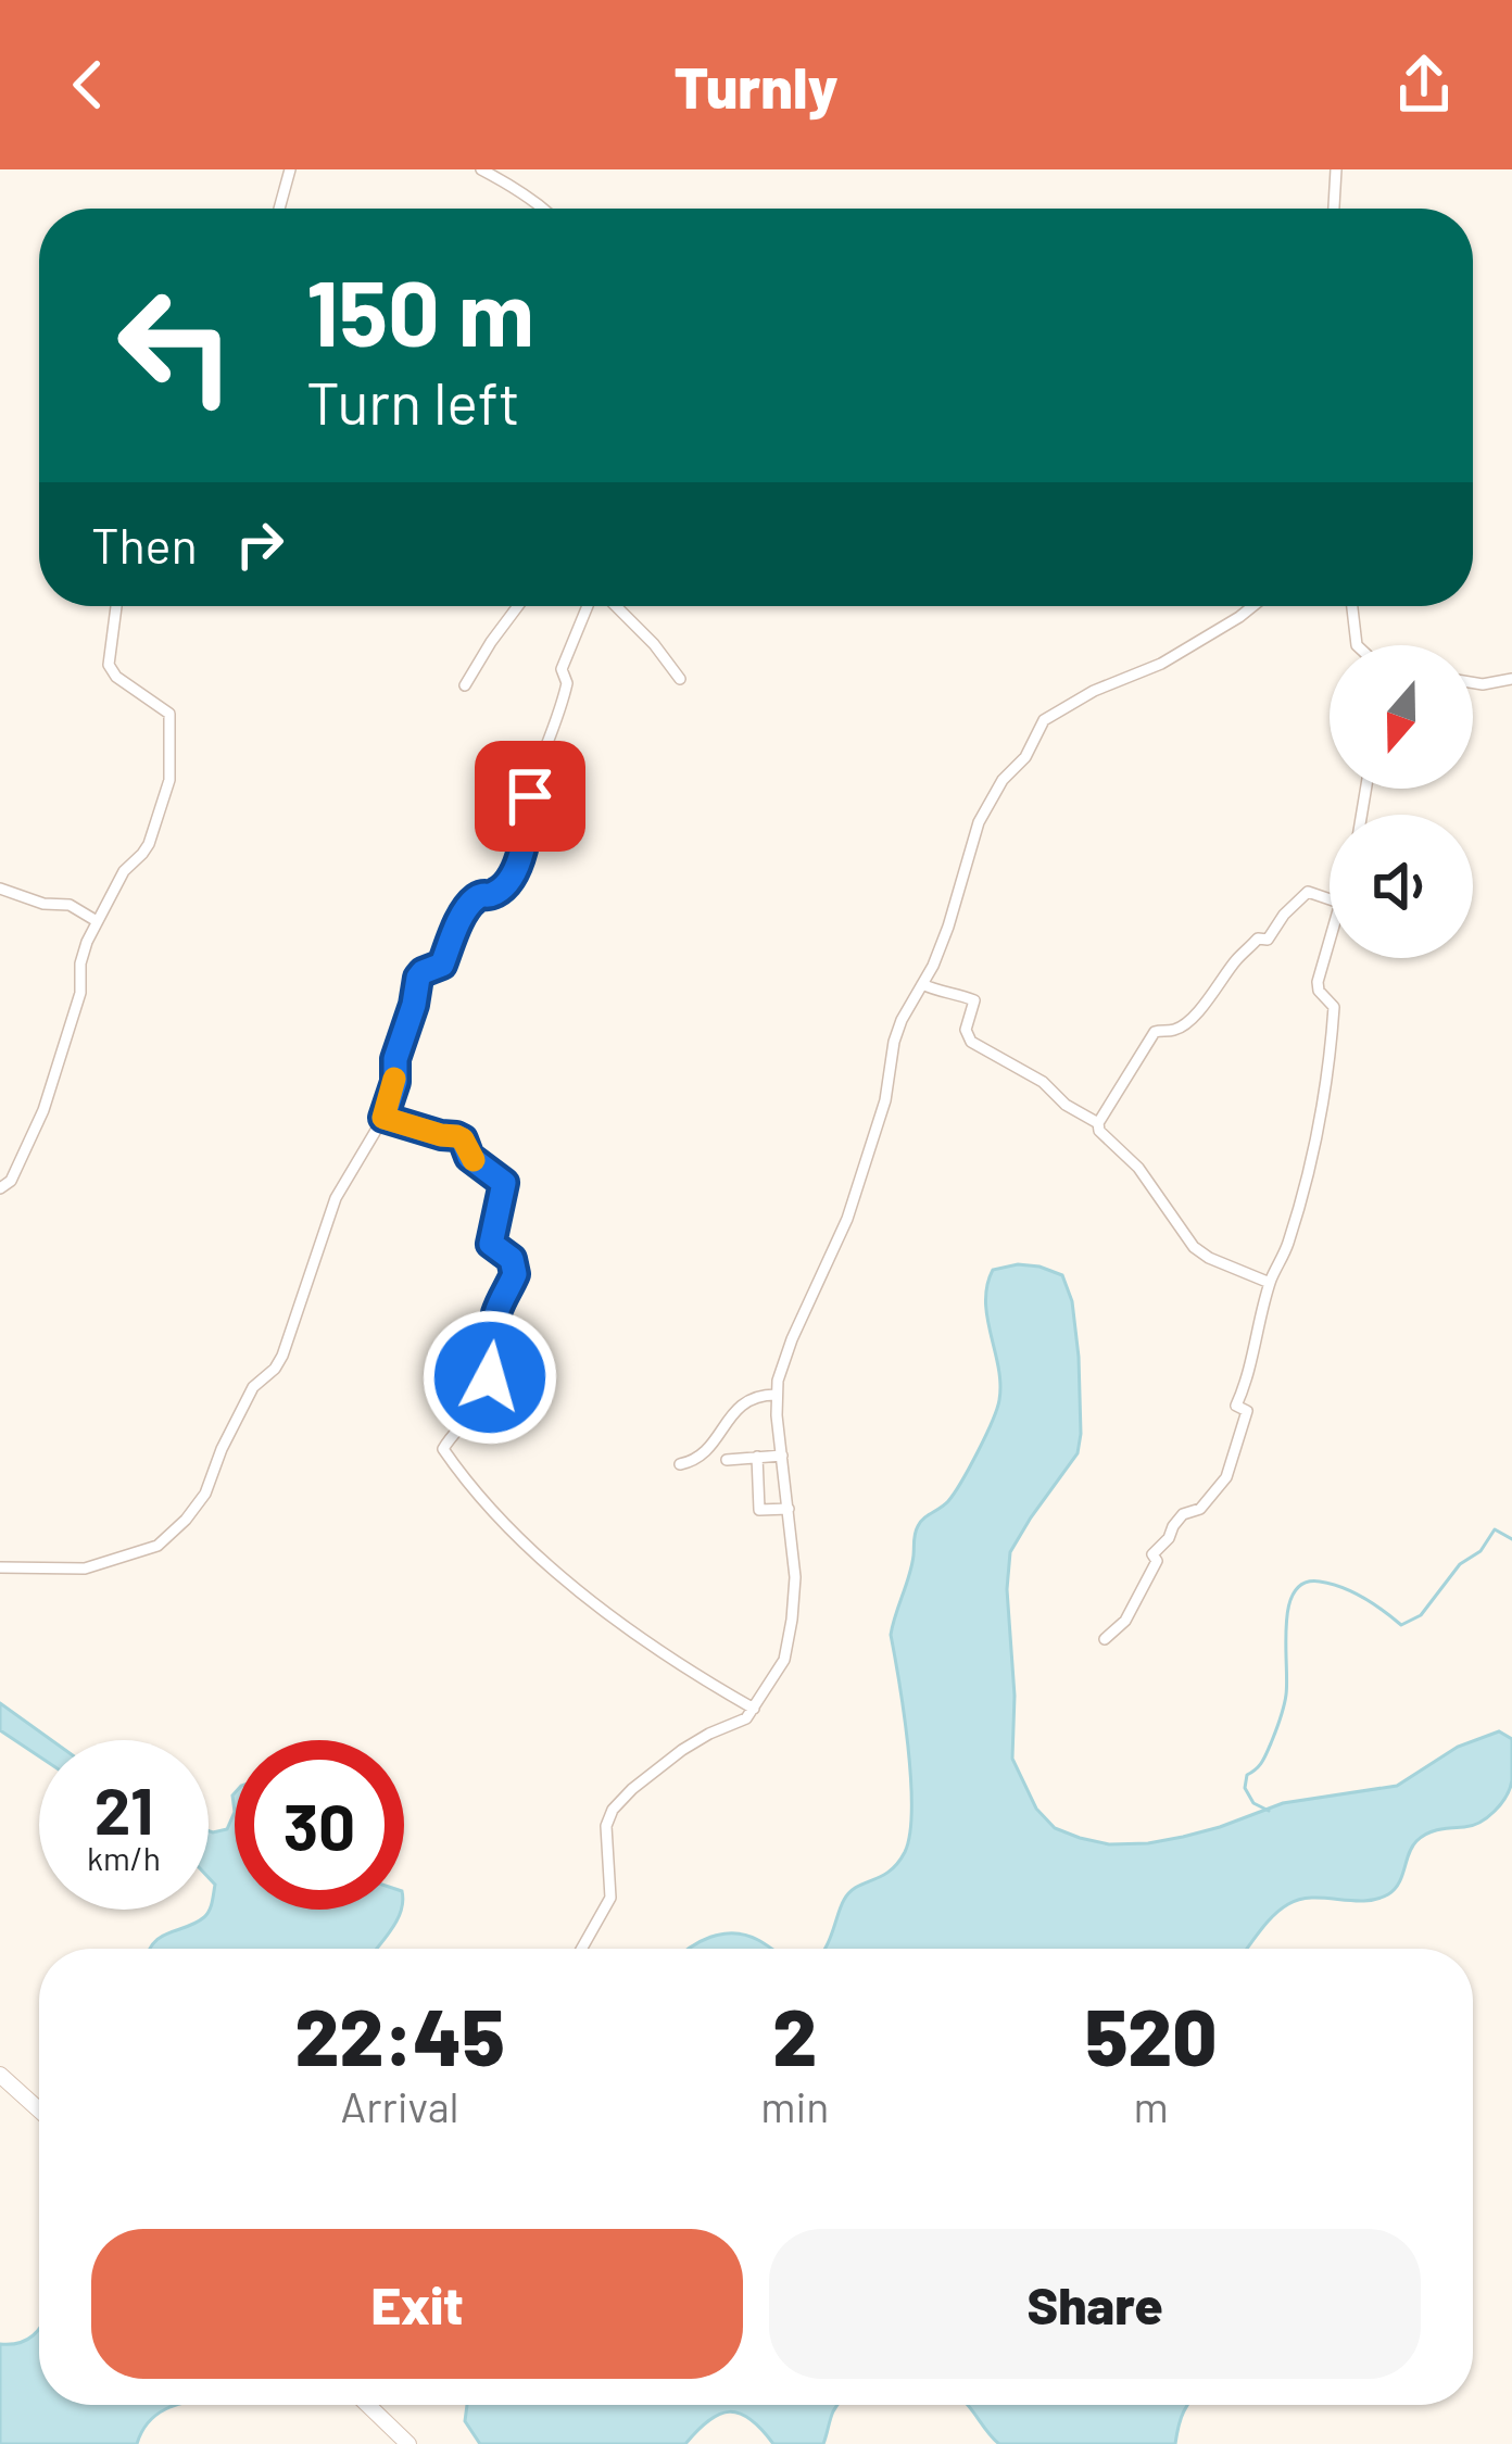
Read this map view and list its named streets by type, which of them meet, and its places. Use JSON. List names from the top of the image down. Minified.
{"north":"bottom","page":{"header":"Turnly","turn":["150 m","Turn left"],"then":"Then","speed":"21 km/h","limit":"30","eta":["22:45","Arrival","2","min","520","m"],"buttons":["Exit","Share"]}}
